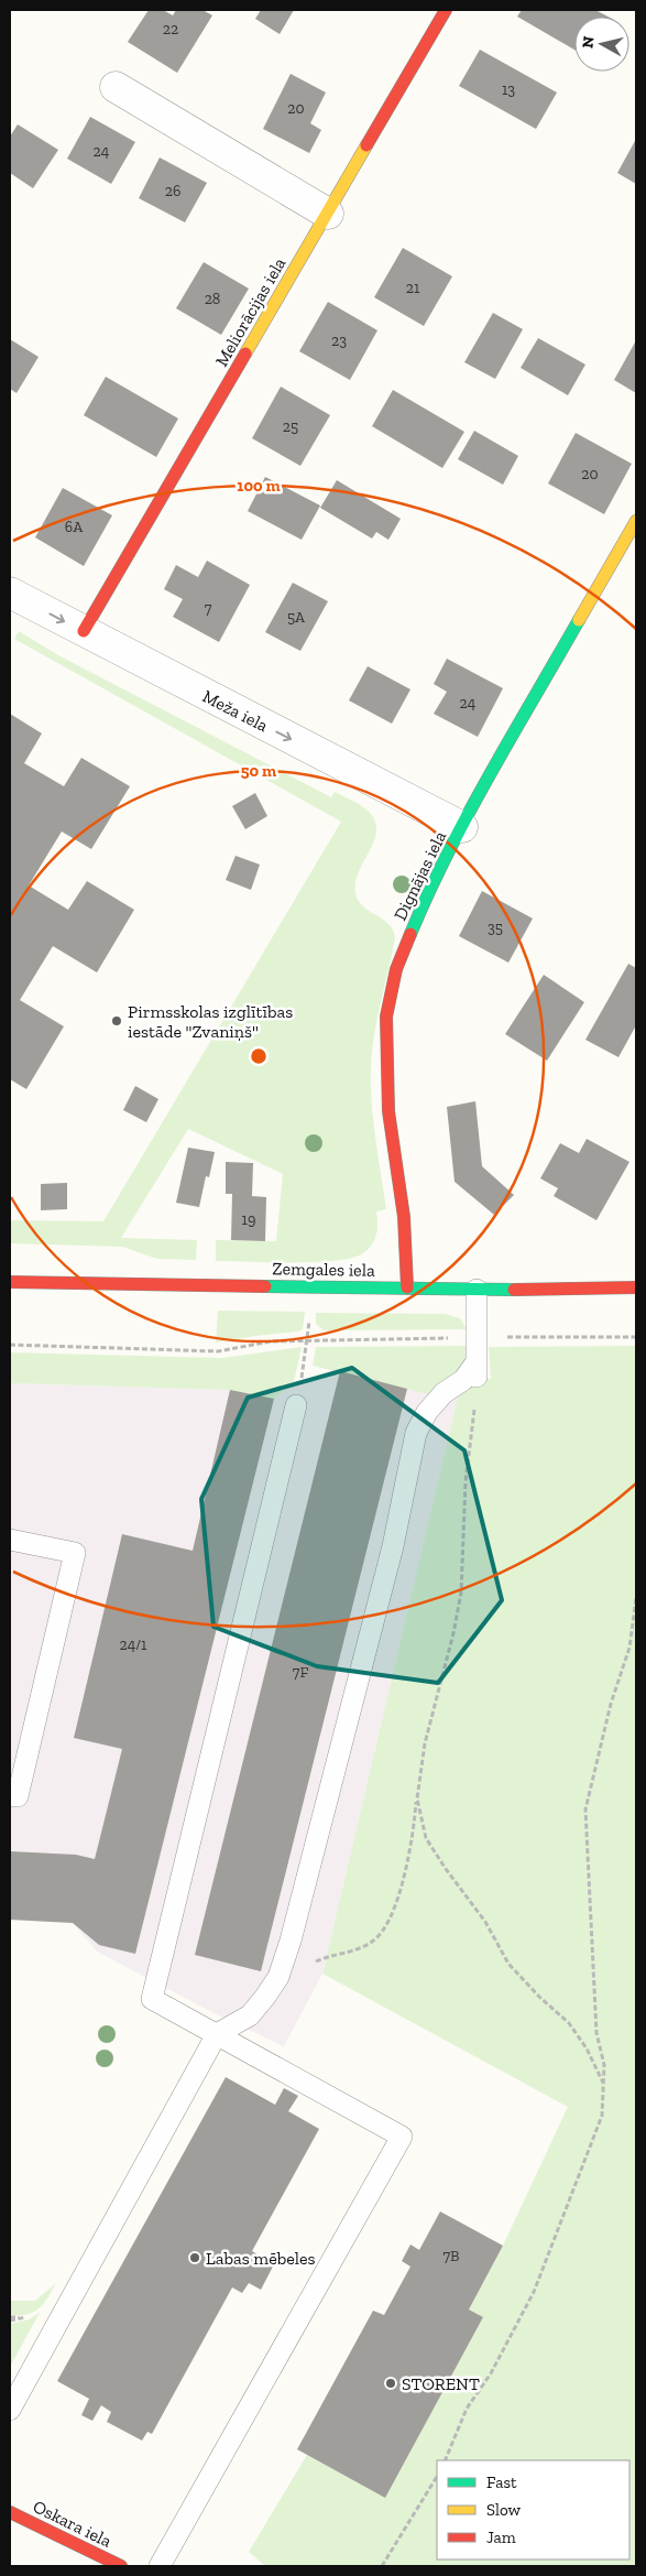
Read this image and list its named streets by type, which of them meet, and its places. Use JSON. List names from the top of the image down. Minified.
{"streets":{"street":["Meliorācijas iela","Meža iela","Dignājas iela","Zemgales iela","Oskara iela"]},"crossings":[["Meliorācijas iela","Meža iela"],["Meža iela","Dignājas iela"],["Dignājas iela","Zemgales iela"]],"one_way":["Meža iela"],"places":["Pirmsskolas izglītības iestāde \"Zvaniņš\"","Labas mēbeles","STORENT"],"house_numbers":["22","13","20","24","26","21","28","23","25","20","6A","7","5A","24","35","19","24/1","7F","7B"],"legend":["Fast","Slow","Jam"],"north":"left","rings":["100 m","50 m"]}
